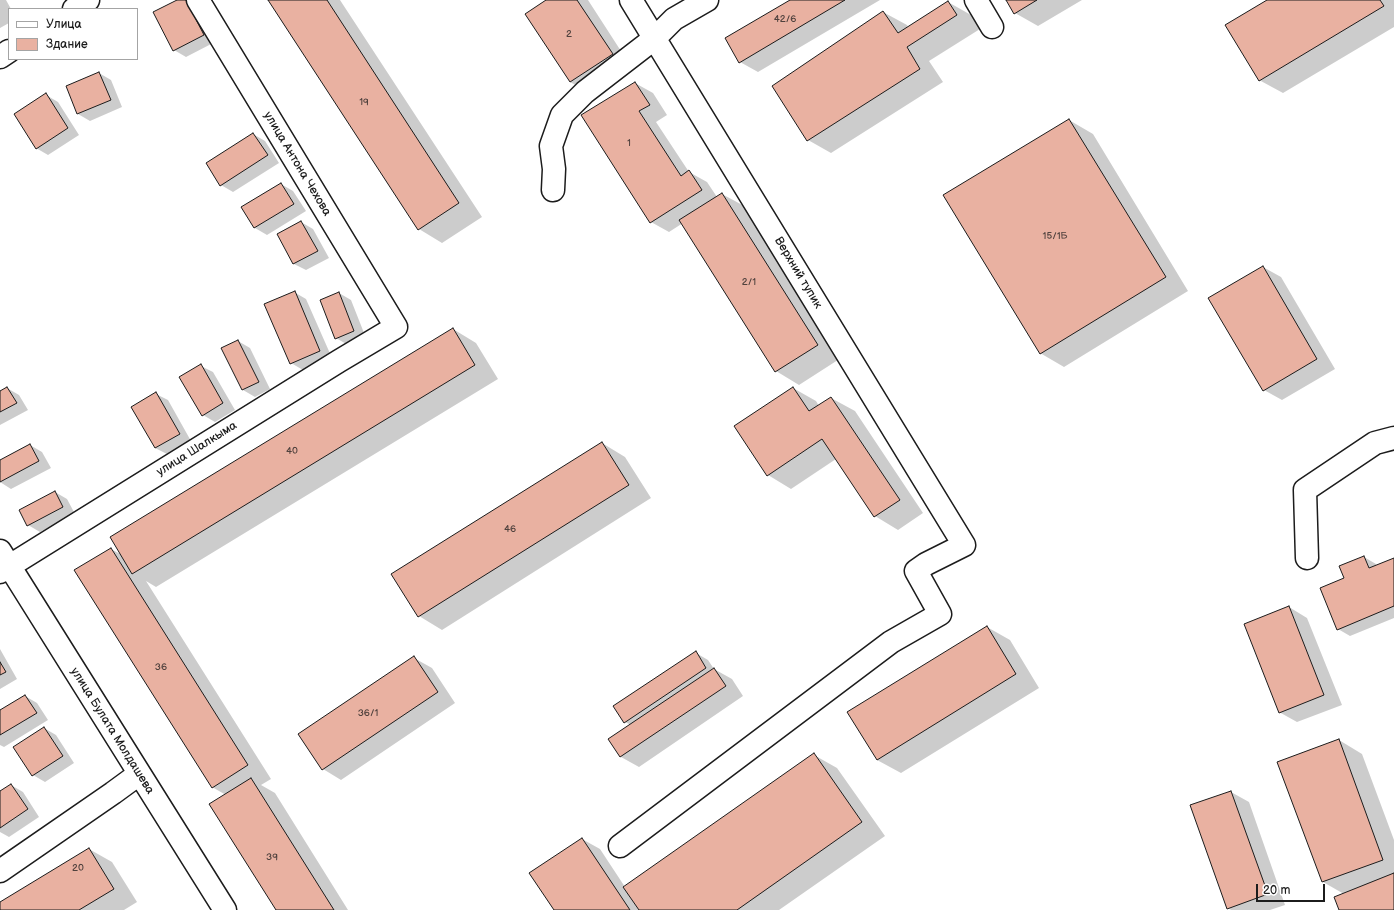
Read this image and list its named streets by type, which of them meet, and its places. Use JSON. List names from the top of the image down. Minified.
{"streets":{"street":["улица Антона Чехова","Верхний тупик","улица Шалкыма","улица Булата Молдашева"]},"crossings":[["улица Антона Чехова","улица Шалкыма"],["улица Шалкыма","улица Булата Молдашева"]],"house_numbers":["42/6","2","19","1","15/1Б","2/1","40","46","36","36/1","39","20"],"legend":["Улица","Здание"],"scale_bar":"20 m"}
